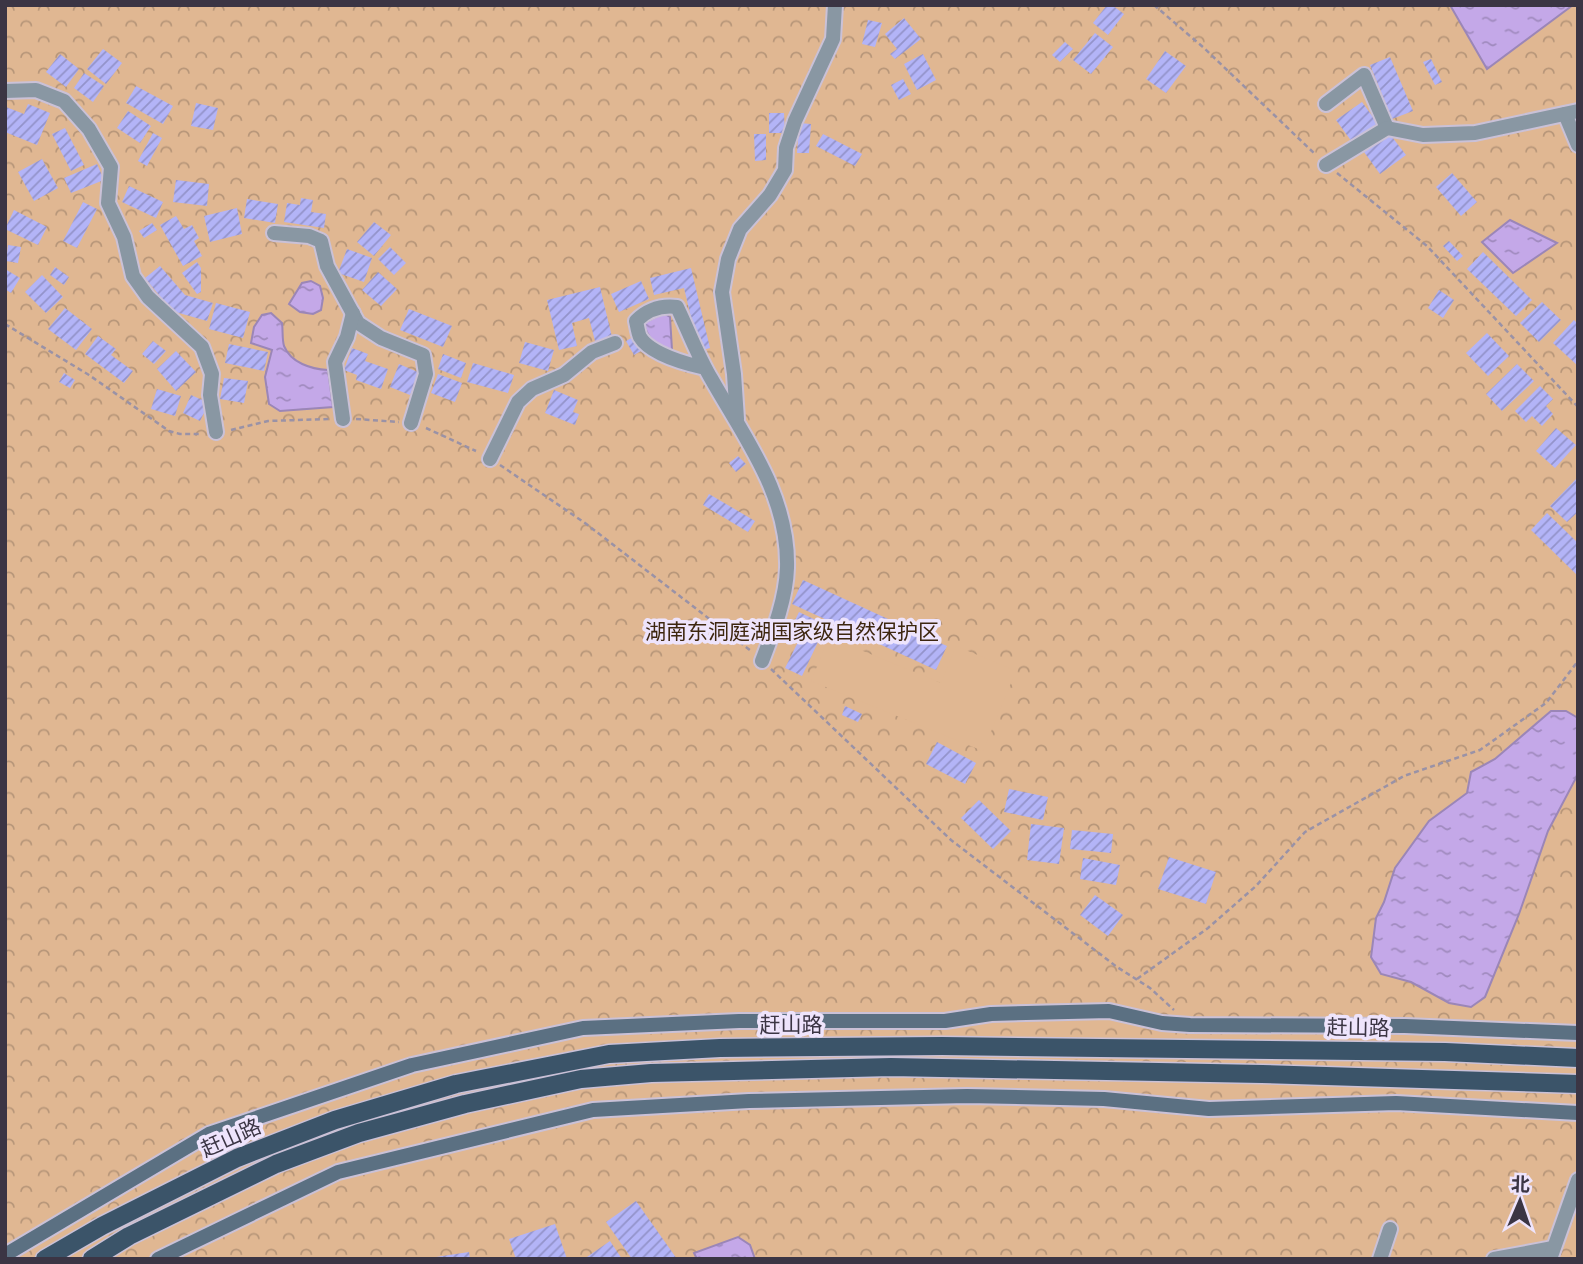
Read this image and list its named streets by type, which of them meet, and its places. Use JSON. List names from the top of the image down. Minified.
{"streets":{"main road":["赶山路"]},"parks":["湖南东洞庭湖国家级自然保护区"],"north":"top"}
